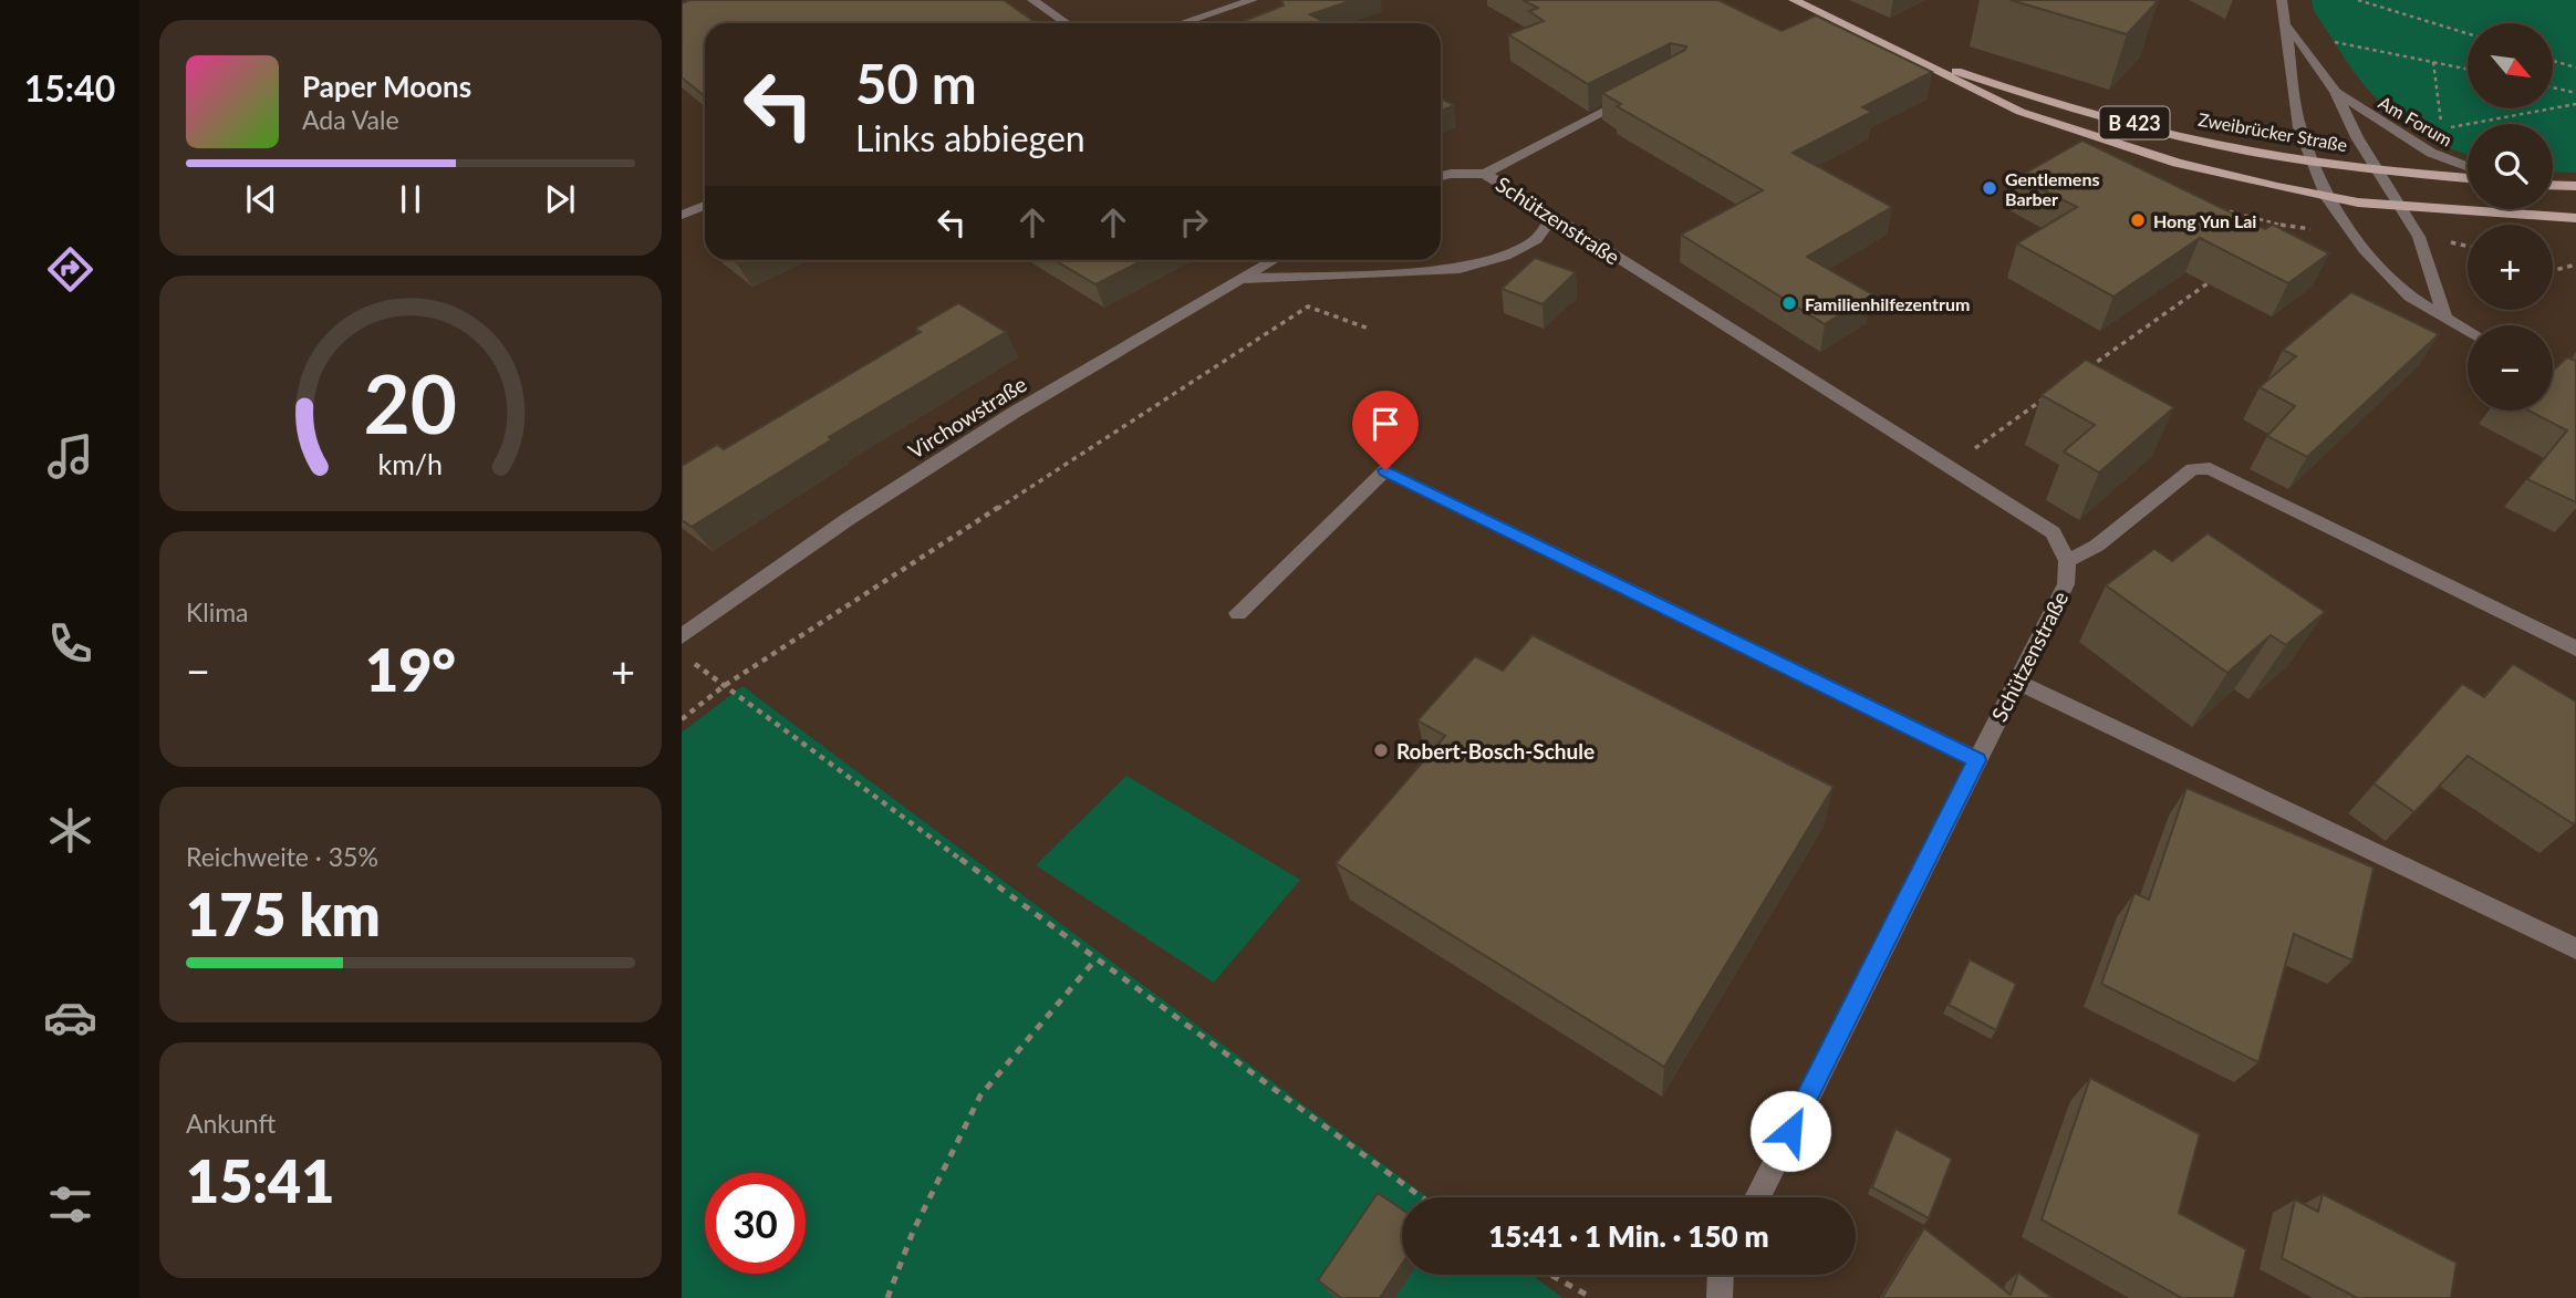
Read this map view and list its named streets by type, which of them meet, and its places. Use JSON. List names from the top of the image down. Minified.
{"streets":{"main road":["B 423","Zweibrücker Straße"],"street":["Am Forum","Schützenstraße","Virchowstraße"]},"crossings":[["Am Forum","B 423"],["Am Forum","Zweibrücker Straße"],["B 423","Zweibrücker Straße"]],"places":["Gentlemens Barber","Hong Yun Lai","Familienhilfezentrum","Robert-Bosch-Schule"],"north":"bottom right","page":{"tabs":"15:40","map_buttons":["+","−"],"turn":["50 m","Links abbiegen"],"song":["Paper Moons","Ada Vale"],"tile":["Klima",["Reichweite · 35%","175 km"],["Ankunft","15:41"]],"heat":["−","19°","+"],"limit":"30","trip":"15:41 · 1 Min. · 150 m","gauge":["20","km/h"]}}
